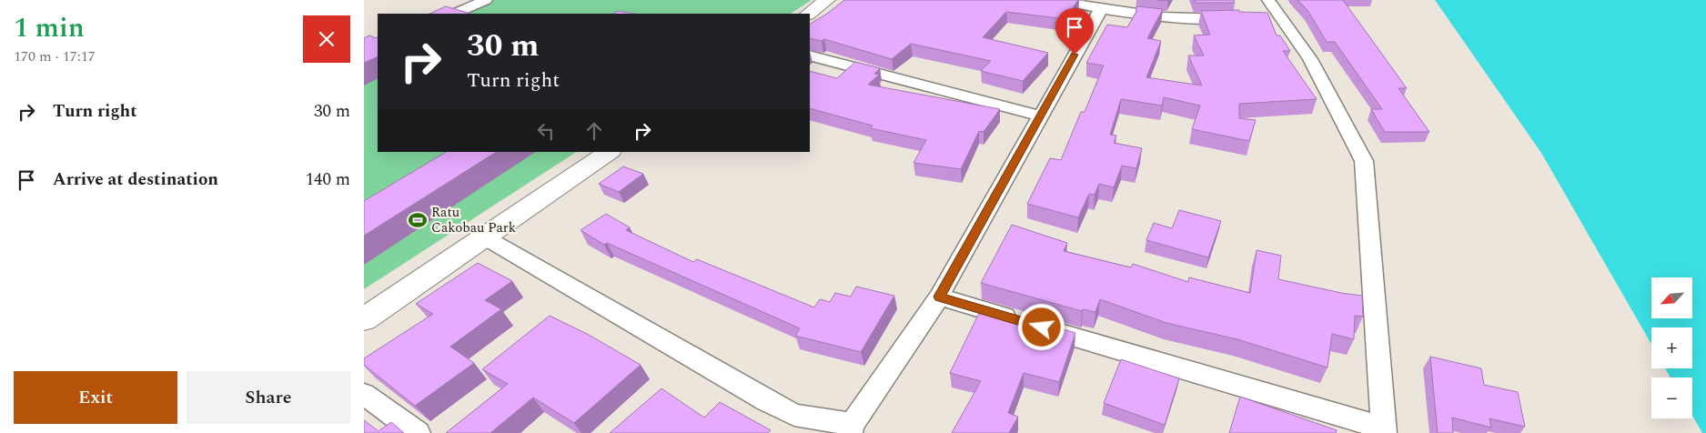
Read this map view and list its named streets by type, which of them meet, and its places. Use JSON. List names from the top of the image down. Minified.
{"places":{"sports":["Ratu Cakobau Park"]},"north":"bottom left","page":{"heading":["1 min","170 m · 17:17"],"turn":["30 m","Turn right"],"list":[{"name":"Turn right","value":"30 m"},{"name":"Arrive at destination","value":"140 m"}],"map_buttons":["+","−"],"buttons":["Exit","Share"]}}
